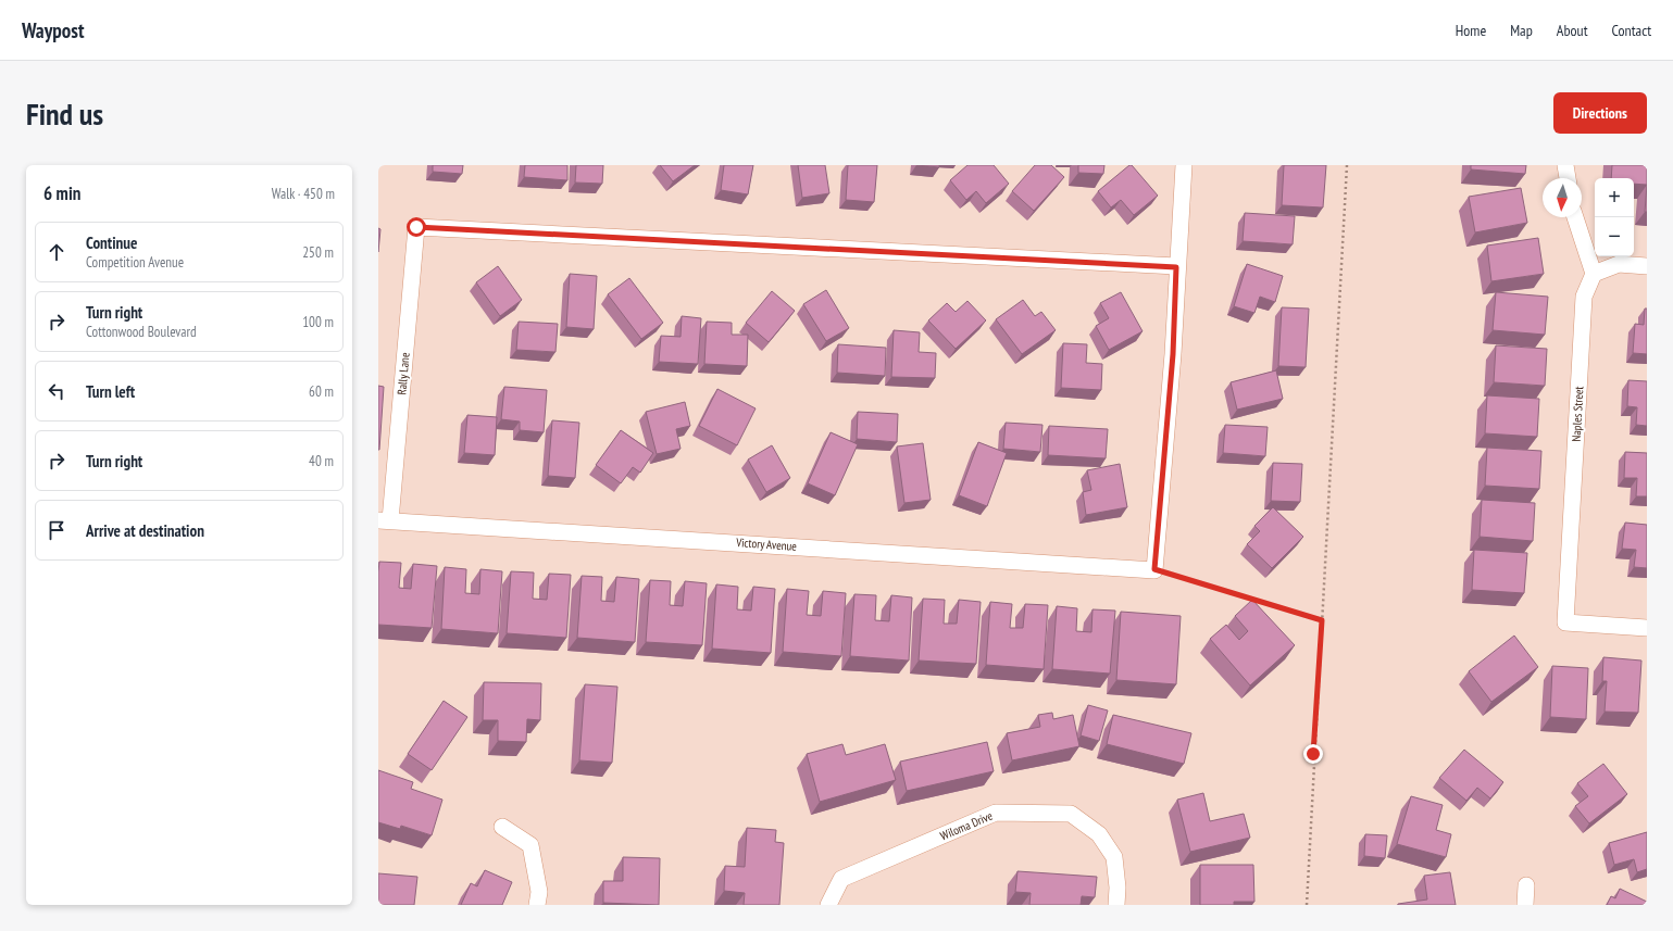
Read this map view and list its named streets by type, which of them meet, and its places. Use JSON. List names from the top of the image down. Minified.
{"streets":{"street":["Rally Lane","Naples Street","Victory Avenue","Wiloma Drive"]},"crossings":[["Rally Lane","Victory Avenue"]],"north":"bottom","page":{"header":"Waypost","nav":["Home","Map","About","Contact"],"buttons":"Directions","title":"Find us","heading":["6 min","Walk · 450 m"],"map_buttons":["+","−"],"list":[["Continue","Competition Avenue","250 m"],["Turn right","Cottonwood Boulevard","100 m"],["Turn left","60 m"],["Turn right","40 m"],"Arrive at destination"]}}
